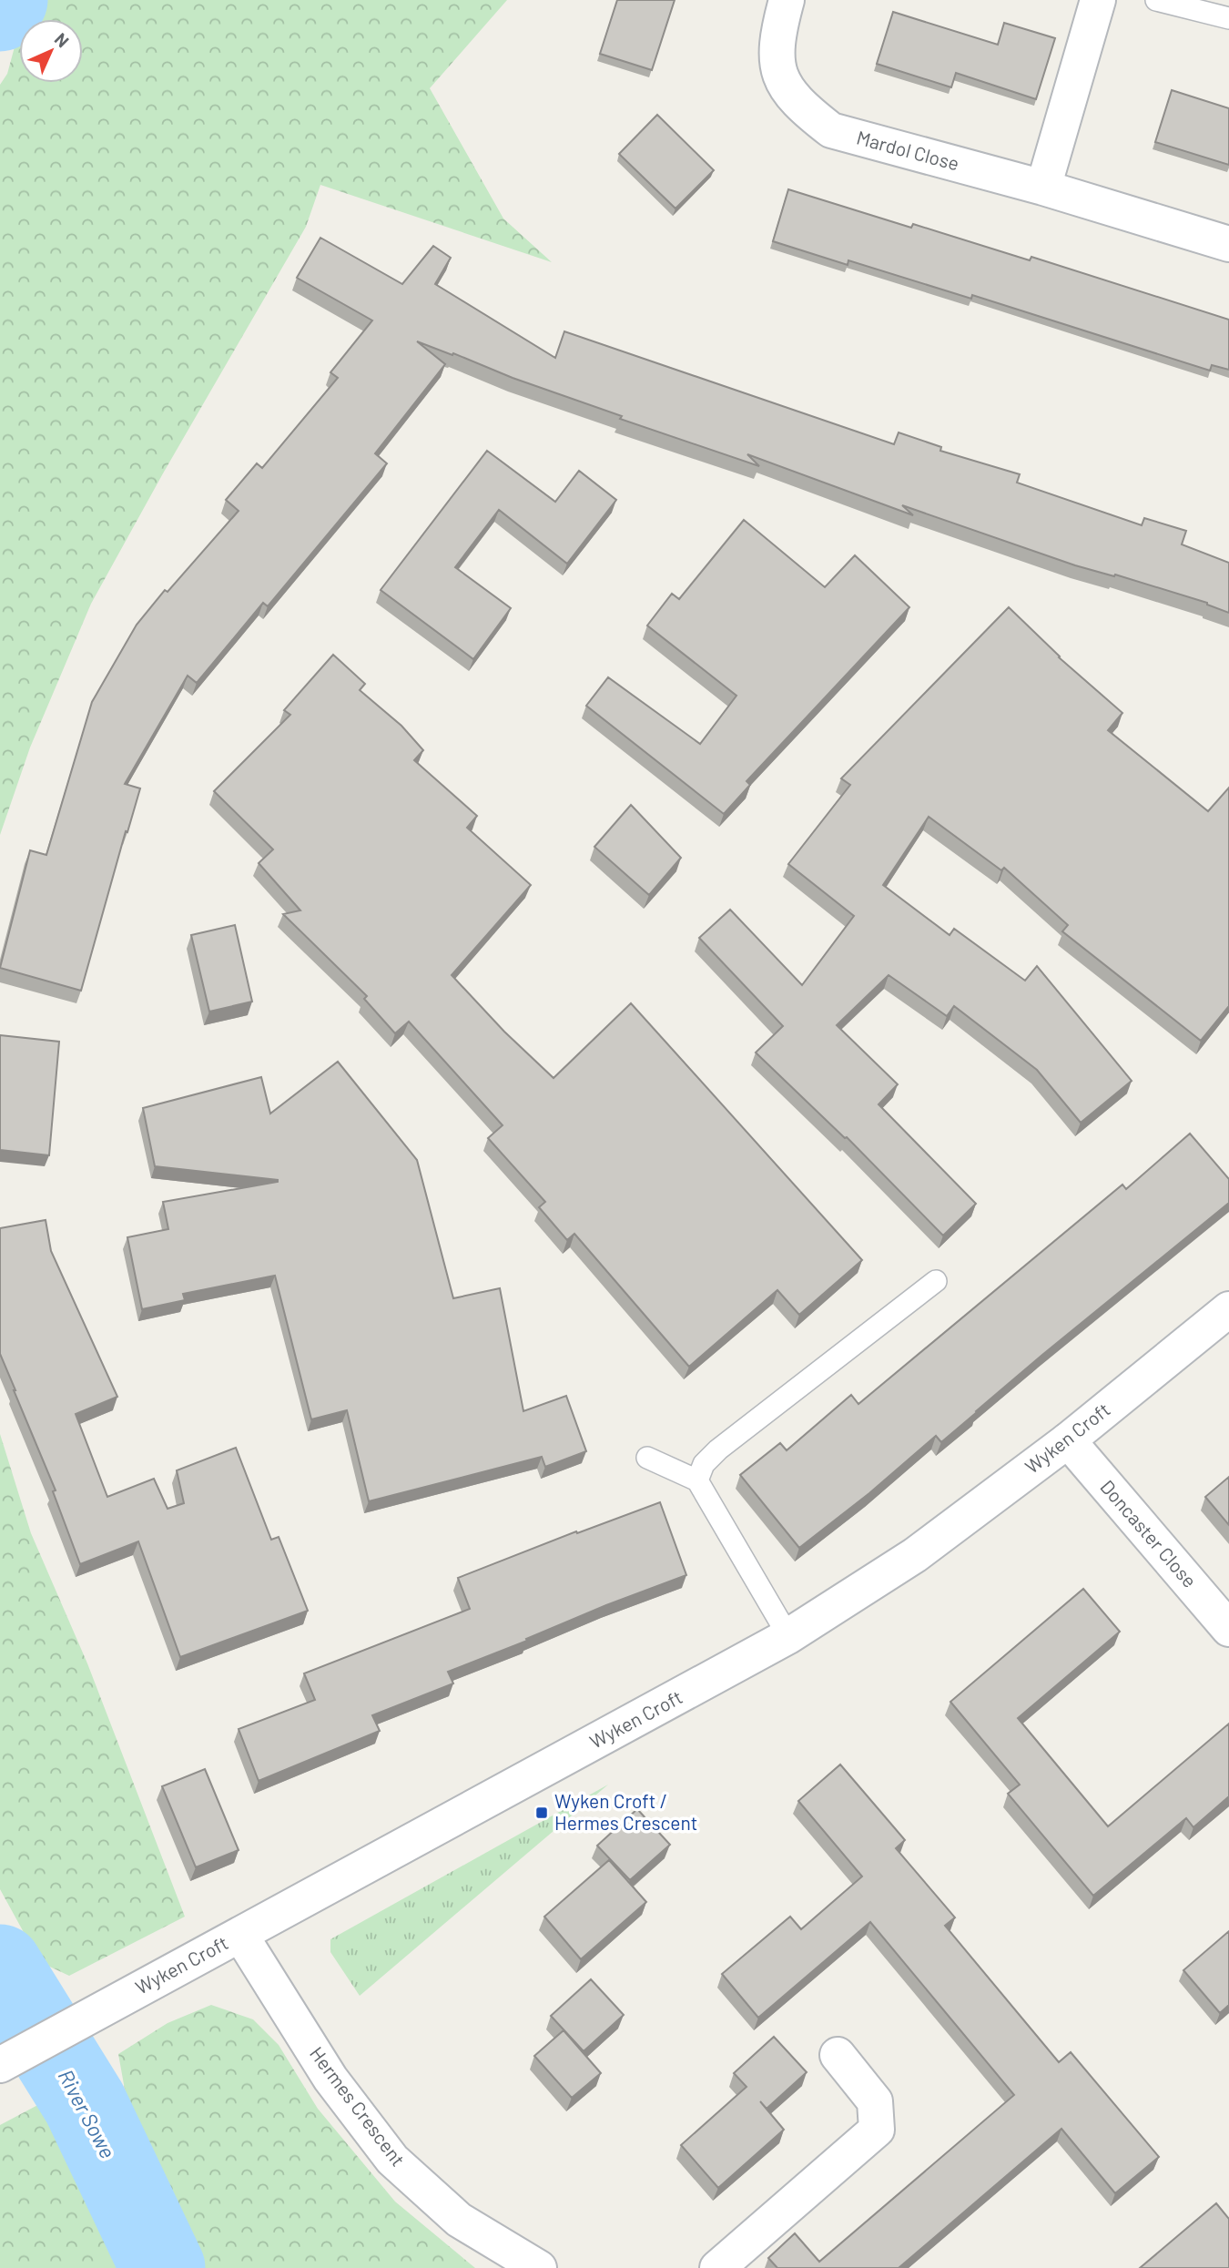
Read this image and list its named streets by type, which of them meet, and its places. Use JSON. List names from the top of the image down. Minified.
{"streets":{"street":["Mardol Close","Wyken Croft","Doncaster Close","Hermes Crescent"]},"crossings":[["Wyken Croft","Doncaster Close"],["Wyken Croft","Hermes Crescent"]],"water":["River Sowe"],"places":{"transit":["Wyken Croft / Hermes Crescent"]},"north":"top right"}
